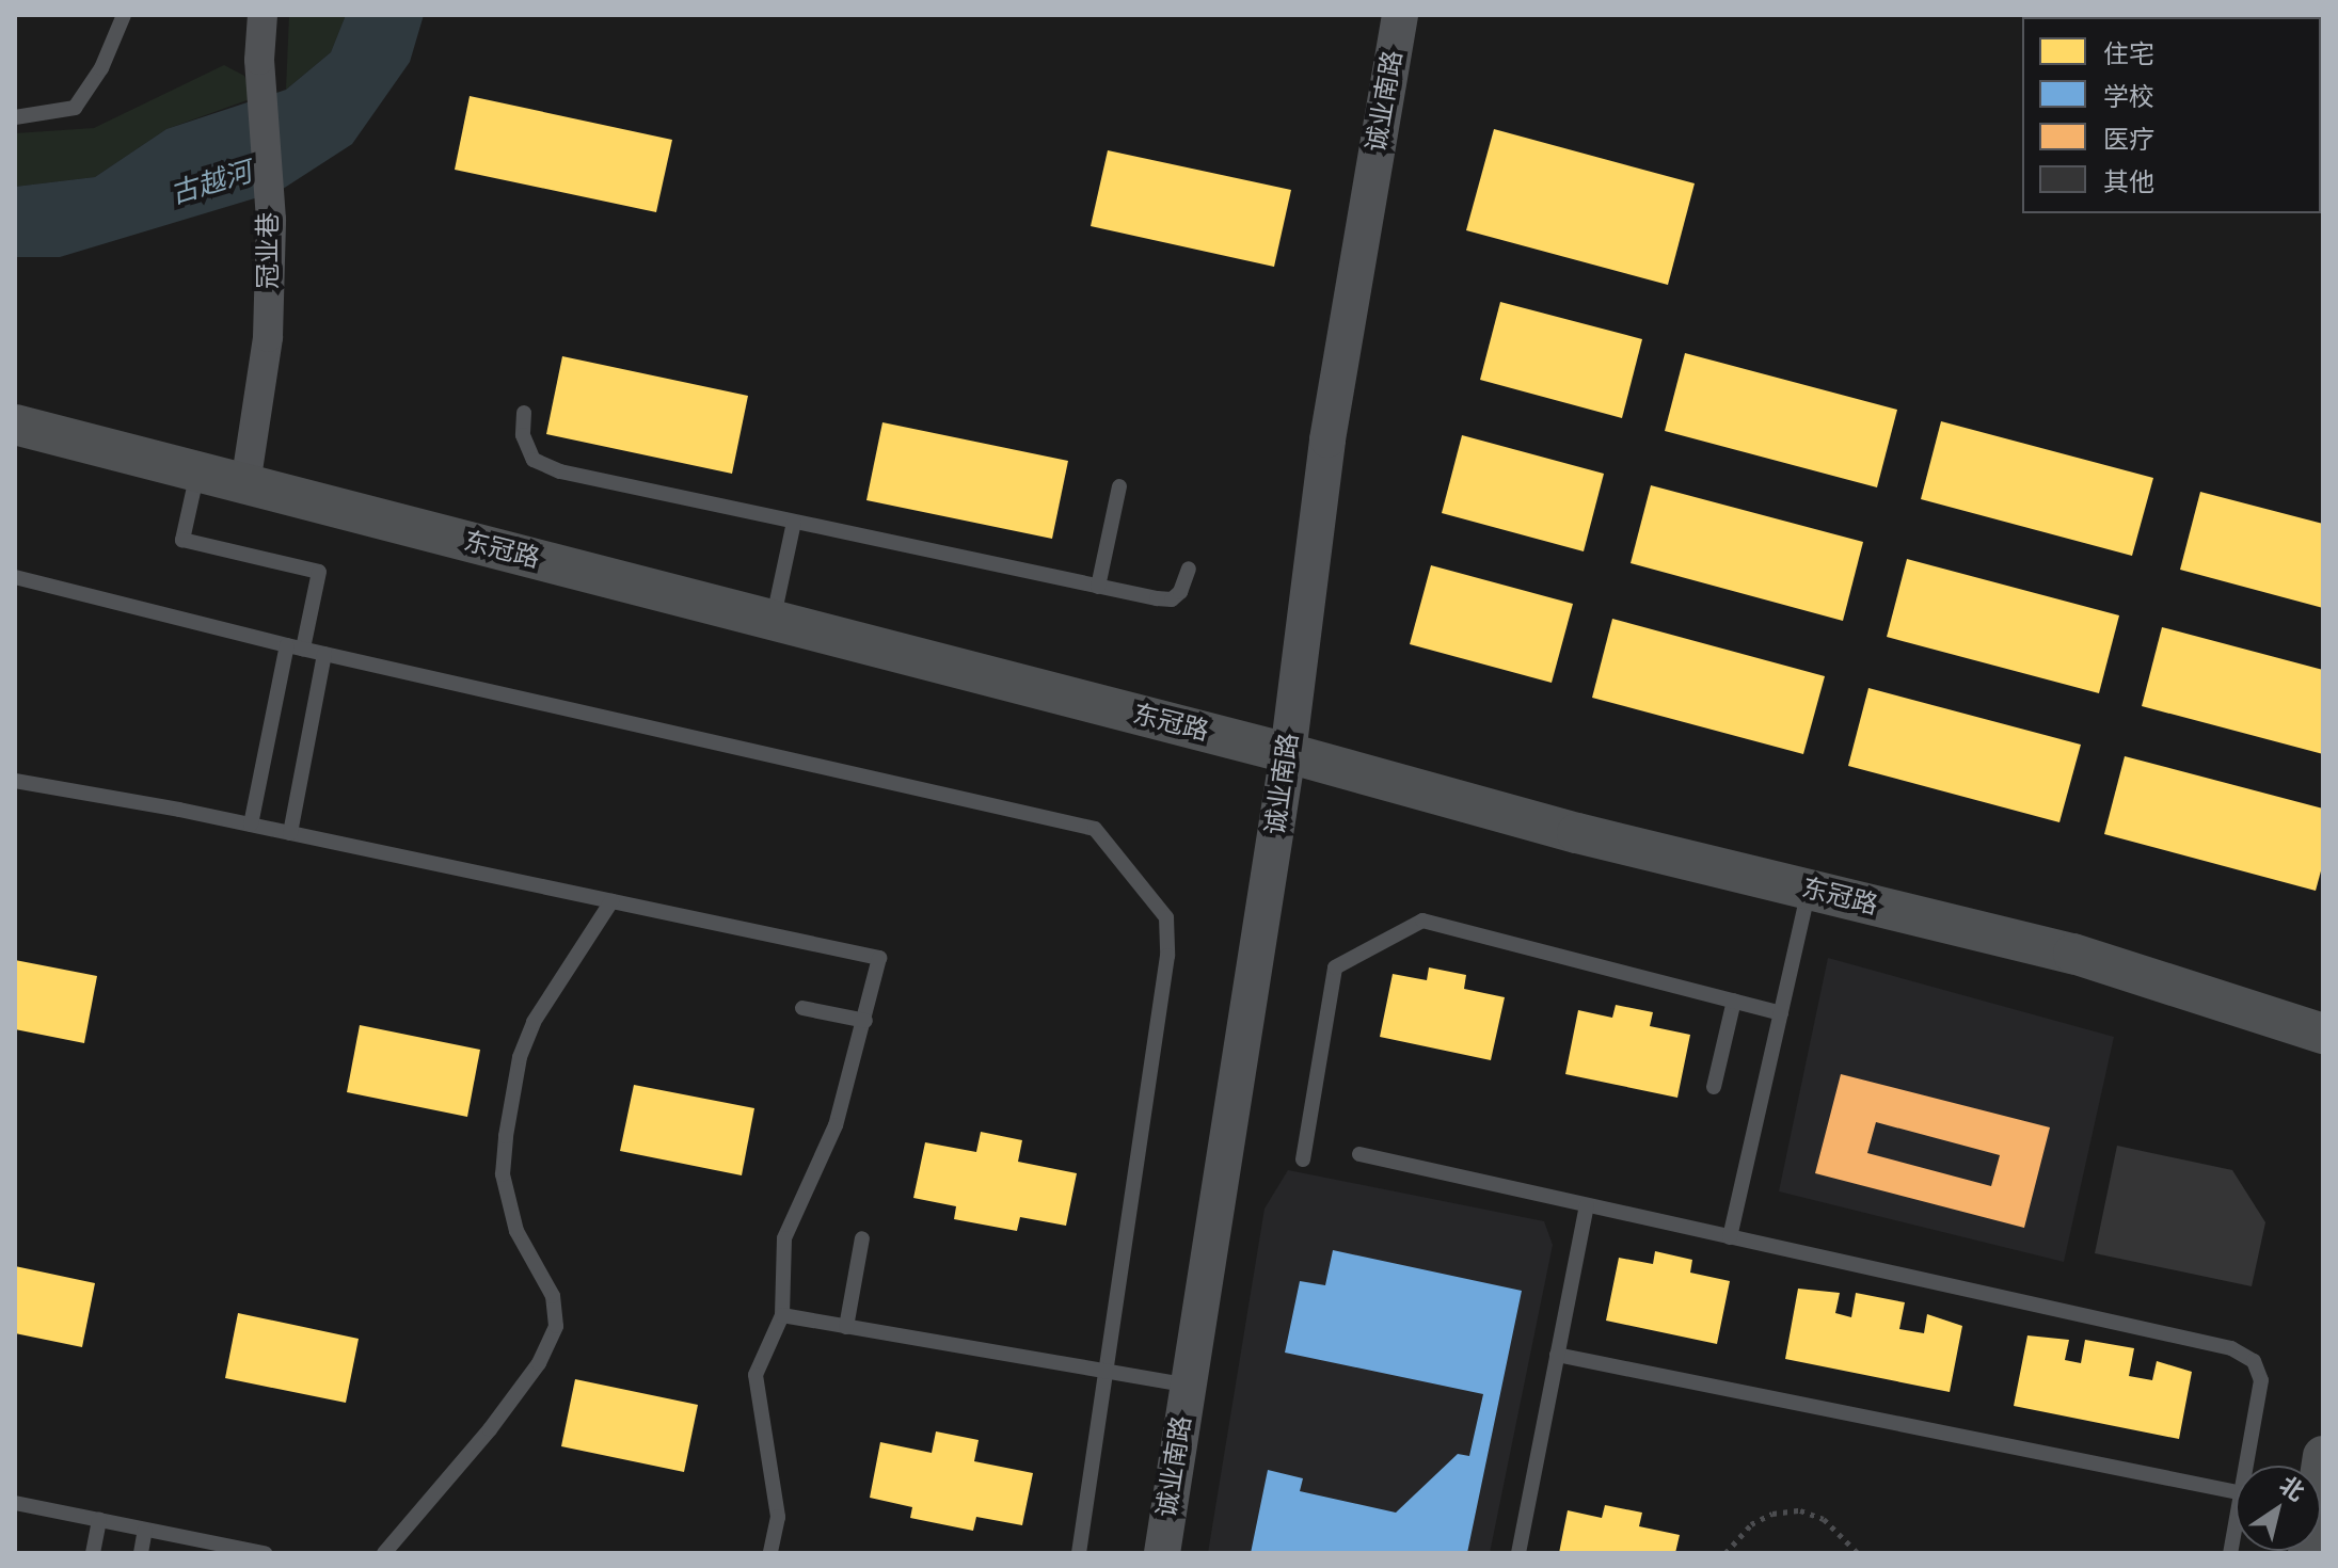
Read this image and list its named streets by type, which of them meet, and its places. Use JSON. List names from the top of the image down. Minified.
{"streets":{"main road":["东冠路"],"street":["诚业南路","冠业巷"]},"crossings":[["诚业南路","东冠路"],["冠业巷","东冠路"]],"water":["古越河"],"legend":["住宅","学校","医疗","其他"],"north":"top right"}
